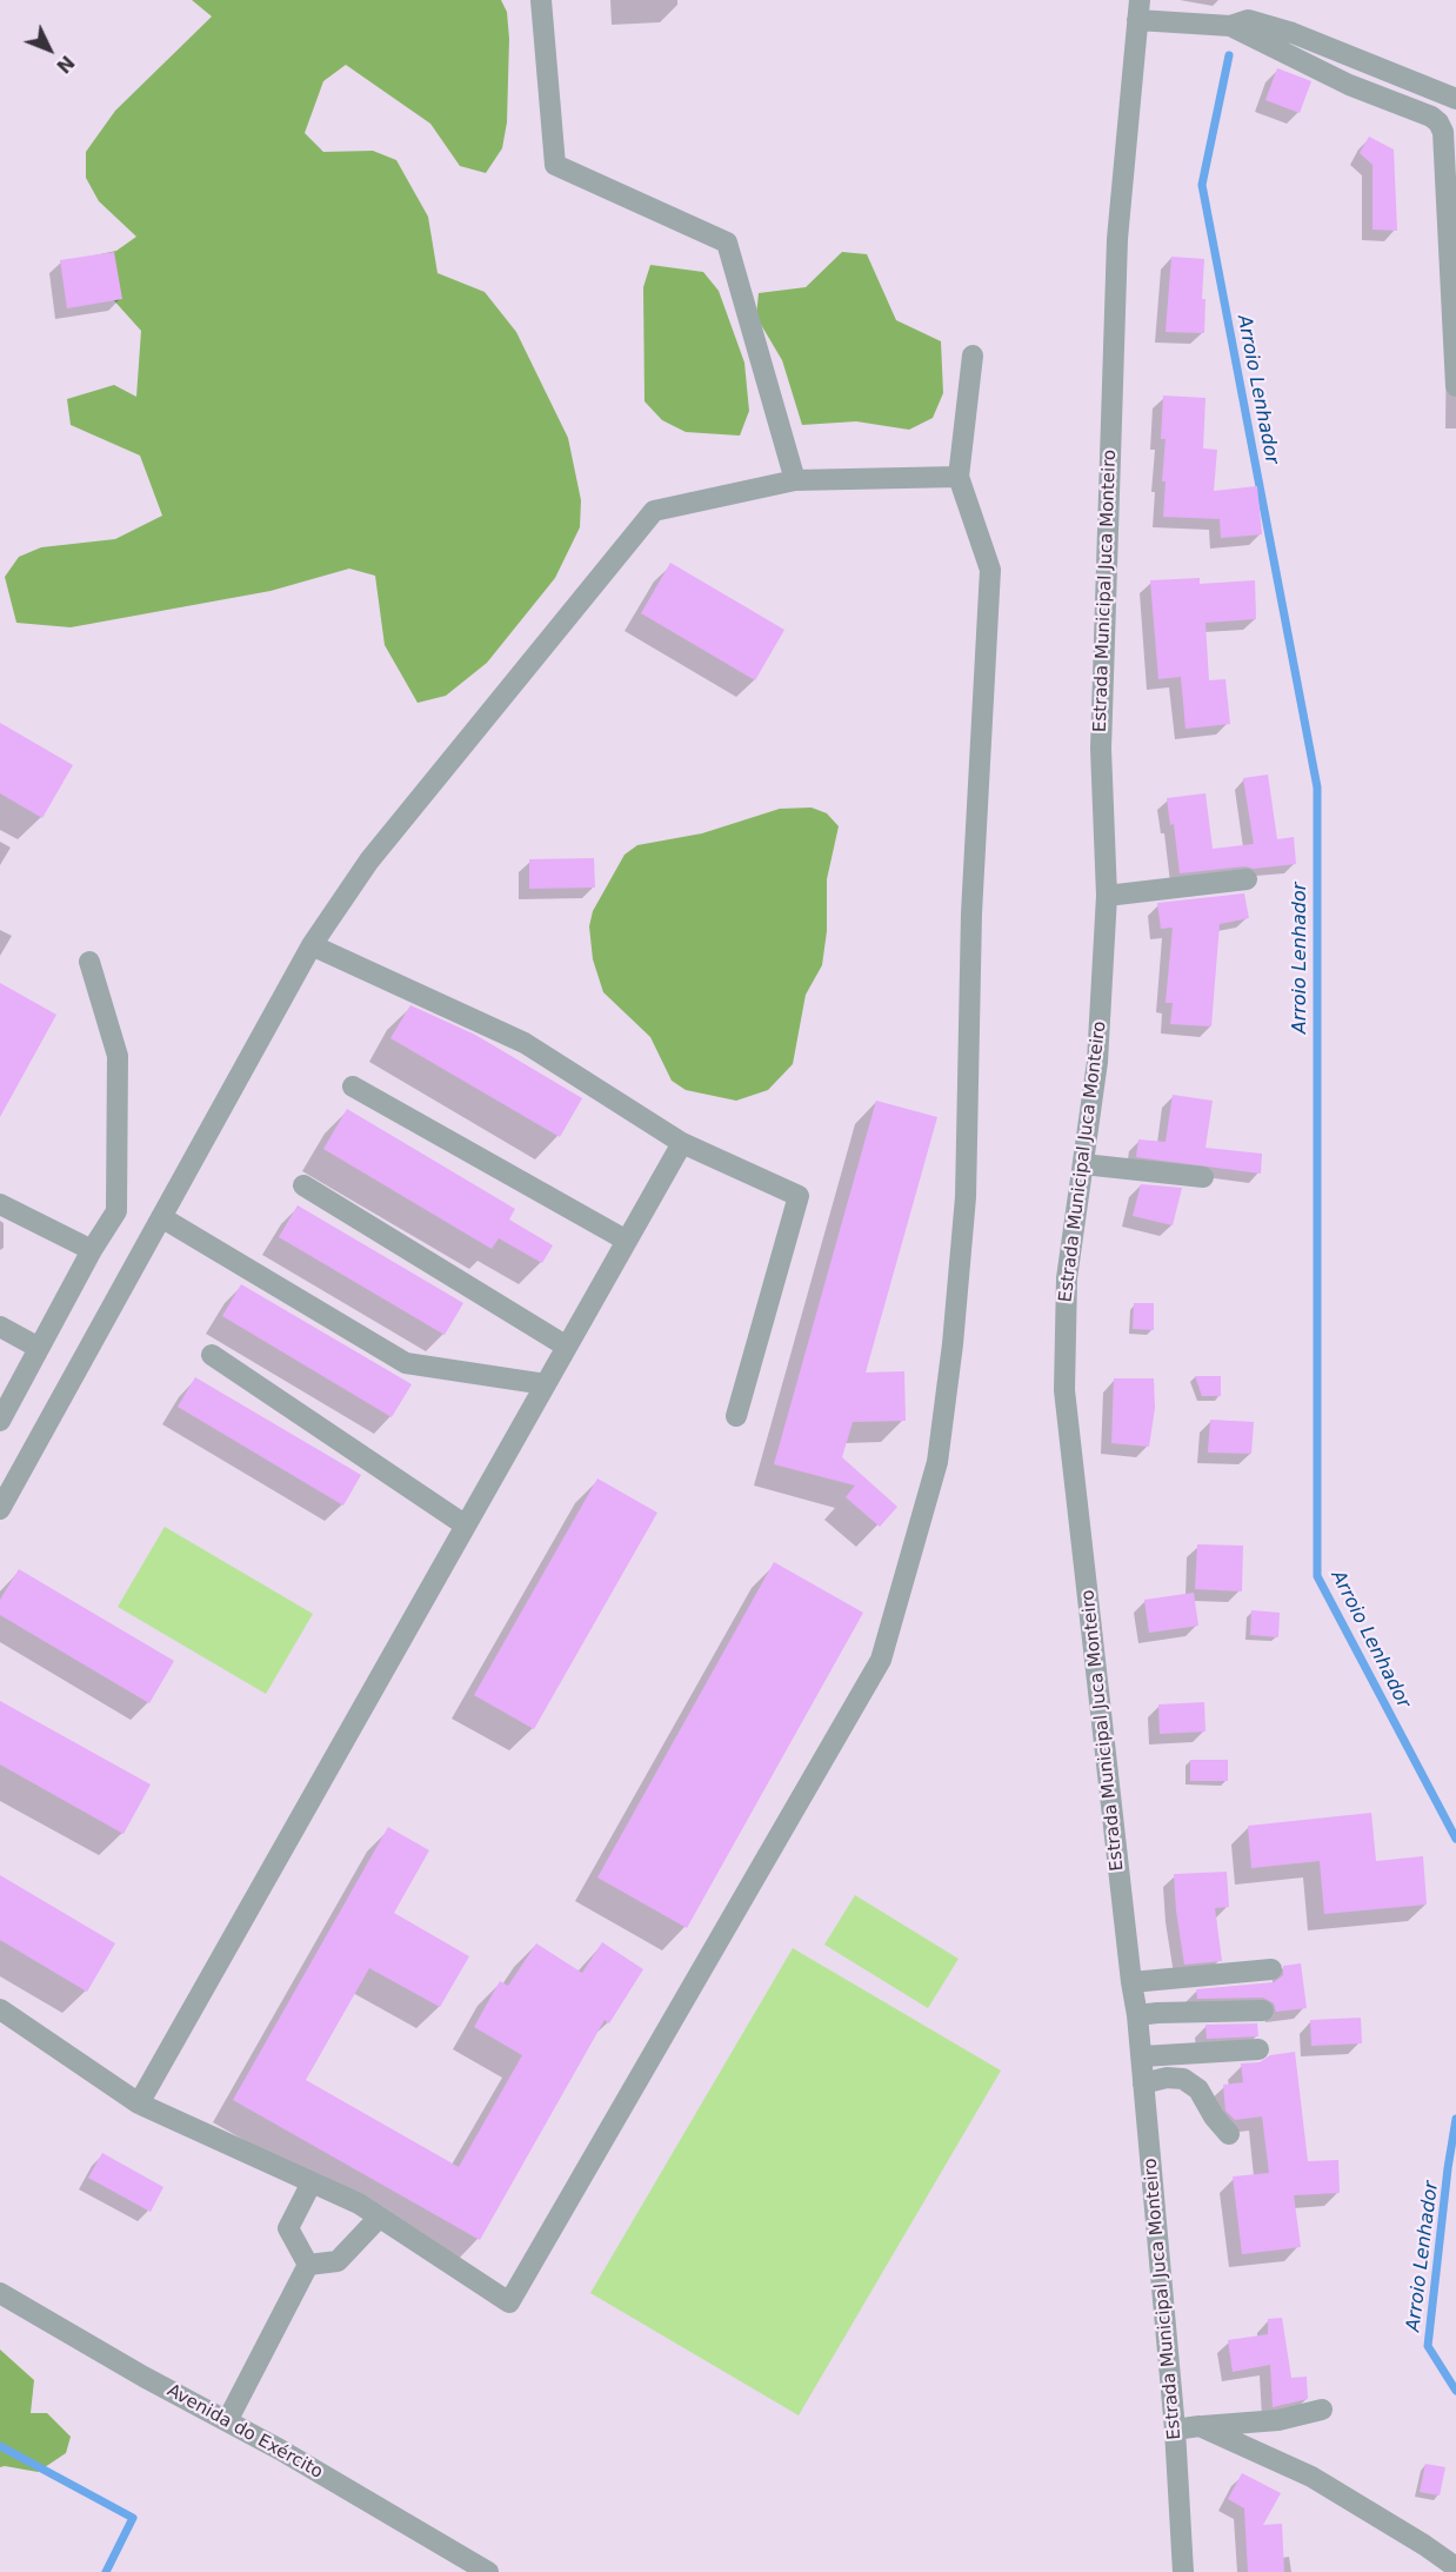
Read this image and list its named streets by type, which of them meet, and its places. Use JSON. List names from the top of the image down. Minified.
{"streets":{"street":["Estrada Municipal Juca Monteiro","Avenida do Exército"]},"water":["Arroio Lenhador"],"north":"bottom right"}
